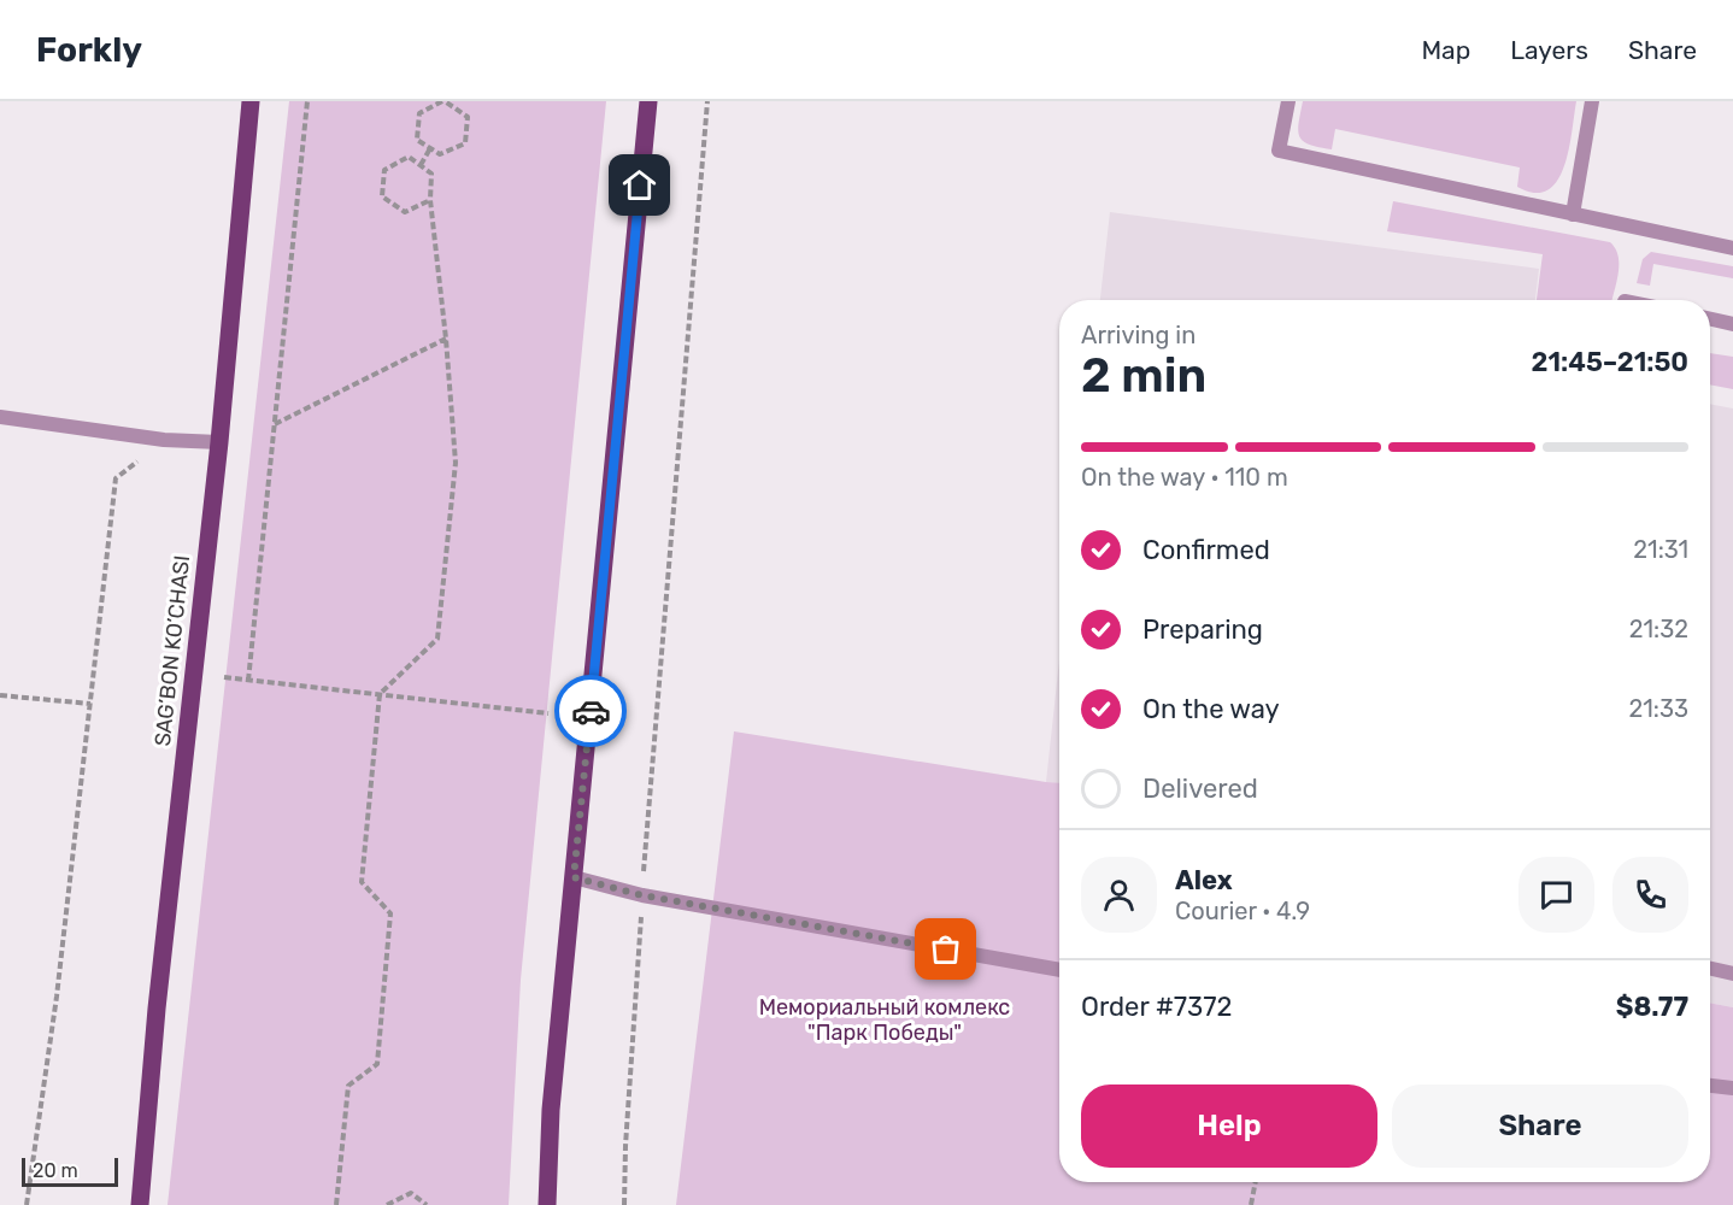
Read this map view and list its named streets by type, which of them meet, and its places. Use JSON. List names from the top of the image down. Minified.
{"streets":{"main road":["SAG’BON KO’CHASI"]},"parks":["Мемориальный комлекс \"Парк Победы\""],"scale_bar":"20 m","page":{"header":"Forkly","nav":["Map","Layers","Share"],"heading":["2 min","Arriving in","21:45–21:50"],"panel":["Alex","Courier · 4.9","Order #7372","$8.77"],"bar":"On the way · 110 m","list":[["Confirmed","21:31"],["Preparing","21:32"],["On the way","21:33"],"Delivered"],"buttons":["Help","Share"],"scale":"20 m"}}
